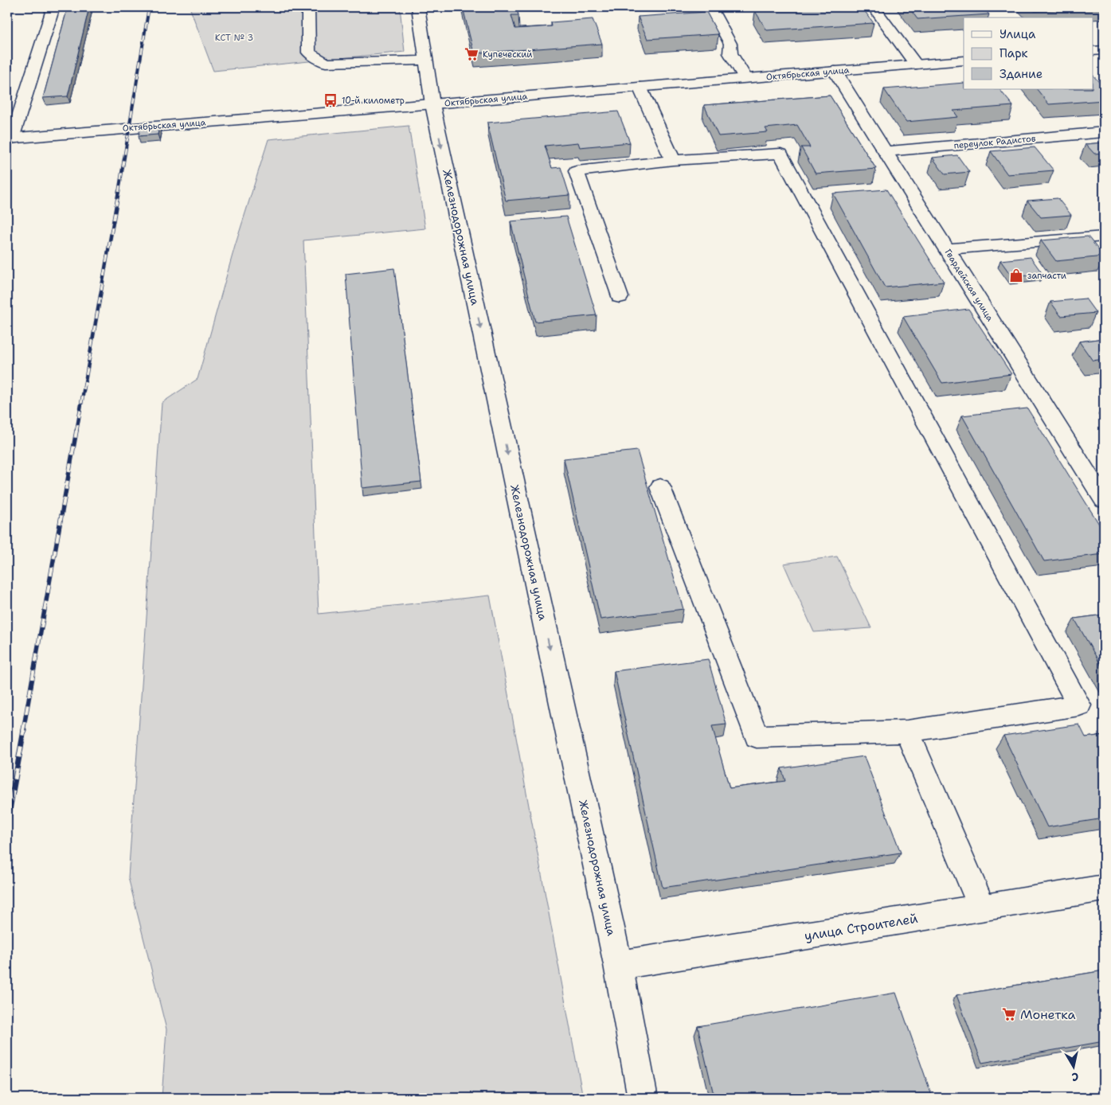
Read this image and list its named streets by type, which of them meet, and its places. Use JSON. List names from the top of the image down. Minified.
{"streets":{"street":["Октябрьская улица","переулок Радистов","Железнодорожная улица","Гвардейская улица","улица Строителей"]},"crossings":[["Октябрьская улица","Железнодорожная улица"],["Октябрьская улица","Гвардейская улица"],["переулок Радистов","Гвардейская улица"],["Железнодорожная улица","улица Строителей"]],"one_way":["Железнодорожная улица"],"parks":["КСТ № 3"],"places":{"supermarket":["Купеческий","Монетка"],"bus stop":["10-й километр"],"shop":["запчасти"]},"legend":["Улица","Парк","Здание"],"north":"bottom"}
